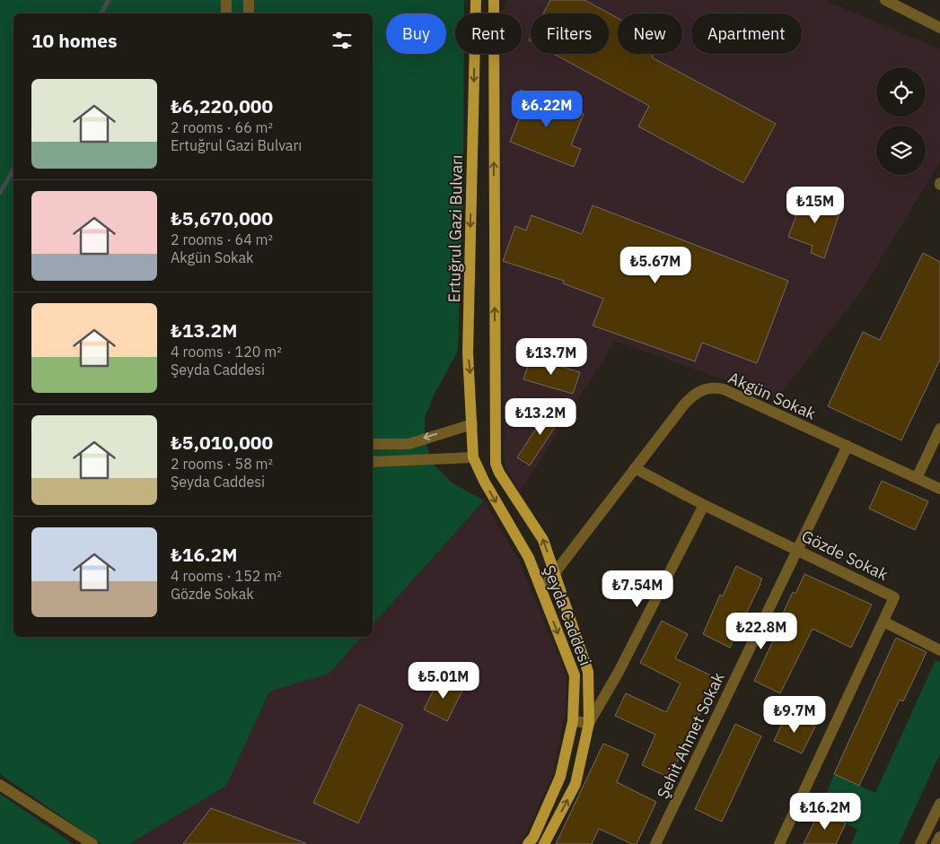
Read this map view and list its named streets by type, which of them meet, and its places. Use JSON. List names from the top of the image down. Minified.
{"streets":{"main road":["Ertuğrul Gazi Bulvarı","Şeyda Caddesi"],"street":["Akgün Sokak","Gözde Sokak","Şehit Ahmet Sokak"]},"crossings":[["Ertuğrul Gazi Bulvarı","Şeyda Caddesi"],["Akgün Sokak","Gözde Sokak"],["Akgün Sokak","Şeyda Caddesi"],["Akgün Sokak","Şehit Ahmet Sokak"],["Gözde Sokak","Şehit Ahmet Sokak"]],"one_way":["Ertuğrul Gazi Bulvarı"],"page":{"chip":["Buy","Rent","Filters","New","Apartment"],"heading":"10 homes","list":[{"name":"₺6,220,000","note":"2 rooms · 66 m² · Ertuğrul Gazi Bulvarı"},{"name":"₺5,670,000","note":"2 rooms · 64 m² · Akgün Sokak"},{"name":"₺13.2M","note":"4 rooms · 120 m² · Şeyda Caddesi"},{"name":"₺5,010,000","note":"2 rooms · 58 m² · Şeyda Caddesi"},{"name":"₺16.2M","note":"4 rooms · 152 m² · Gözde Sokak"}],"price":["₺6.22M","₺15M","₺5.67M","₺13.7M","₺13.2M","₺7.54M","₺22.8M","₺5.01M","₺9.7M","₺16.2M"]}}
